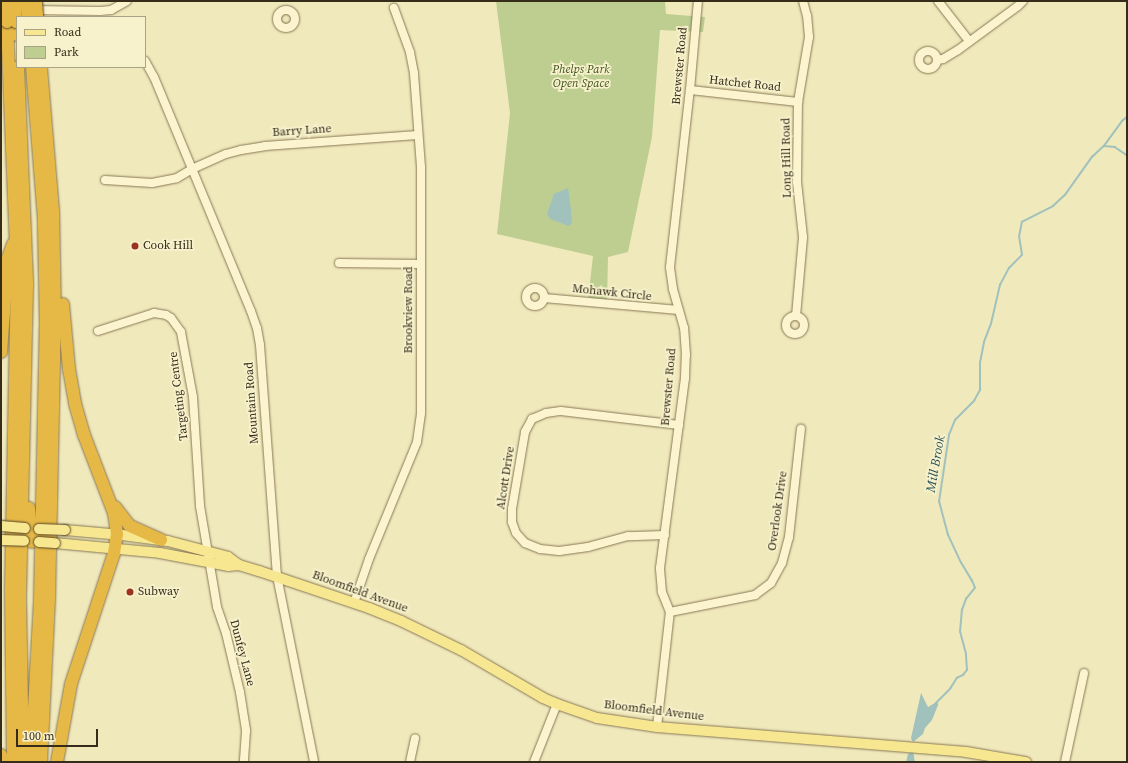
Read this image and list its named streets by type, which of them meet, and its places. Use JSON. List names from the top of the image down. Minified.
{"streets":{"main road":["Bloomfield Avenue"],"street":["Brewster Road","Hatchet Road","Barry Lane","Long Hill Road","Mohawk Circle","Brookview Road","Targeting Centre","Mountain Road","Alcott Drive","Overlook Drive","Dunfey Lane"]},"crossings":[["Brewster Road","Hatchet Road"],["Brewster Road","Mohawk Circle"],["Brewster Road","Alcott Drive"],["Brewster Road","Overlook Drive"],["Brewster Road","Bloomfield Avenue"],["Hatchet Road","Long Hill Road"],["Barry Lane","Brookview Road"],["Barry Lane","Mountain Road"],["Brookview Road","Bloomfield Avenue"],["Targeting Centre","Bloomfield Avenue"],["Targeting Centre","Dunfey Lane"],["Mountain Road","Bloomfield Avenue"],["Bloomfield Avenue","Dunfey Lane"]],"water":["Mill Brook"],"parks":["Phelps Park Open Space"],"places":["Cook Hill","Subway"],"legend":["Road","Park"],"scale_bar":"100 m"}
